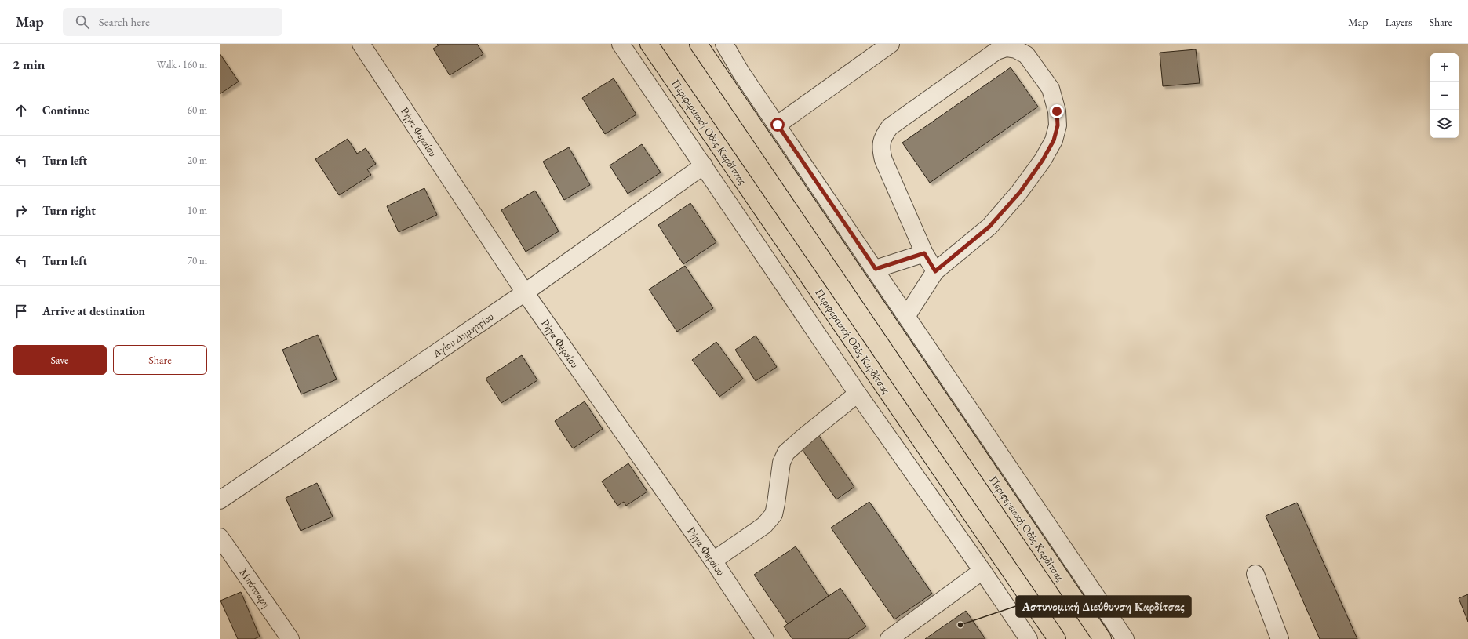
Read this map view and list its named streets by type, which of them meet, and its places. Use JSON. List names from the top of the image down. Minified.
{"streets":{"main road":["Περιφερειακή Οδός Καρδίτσας"],"street":["Ρήγα Φεραίου","Αγίου Δημητρίου","Μπότσαρη"]},"crossings":[["Ρήγα Φεραίου","Αγίου Δημητρίου"]],"places":["Αστυνομική Διεύθυνση Καρδίτσας"],"page":{"header":"Map","search":"Search here","nav":["Map","Layers","Share"],"heading":["2 min","Walk · 160 m"],"map_buttons":["+","−"],"list":[["Continue","60 m"],["Turn left","20 m"],["Turn right","10 m"],["Turn left","70 m"],"Arrive at destination"],"buttons":["Save","Share"]}}
